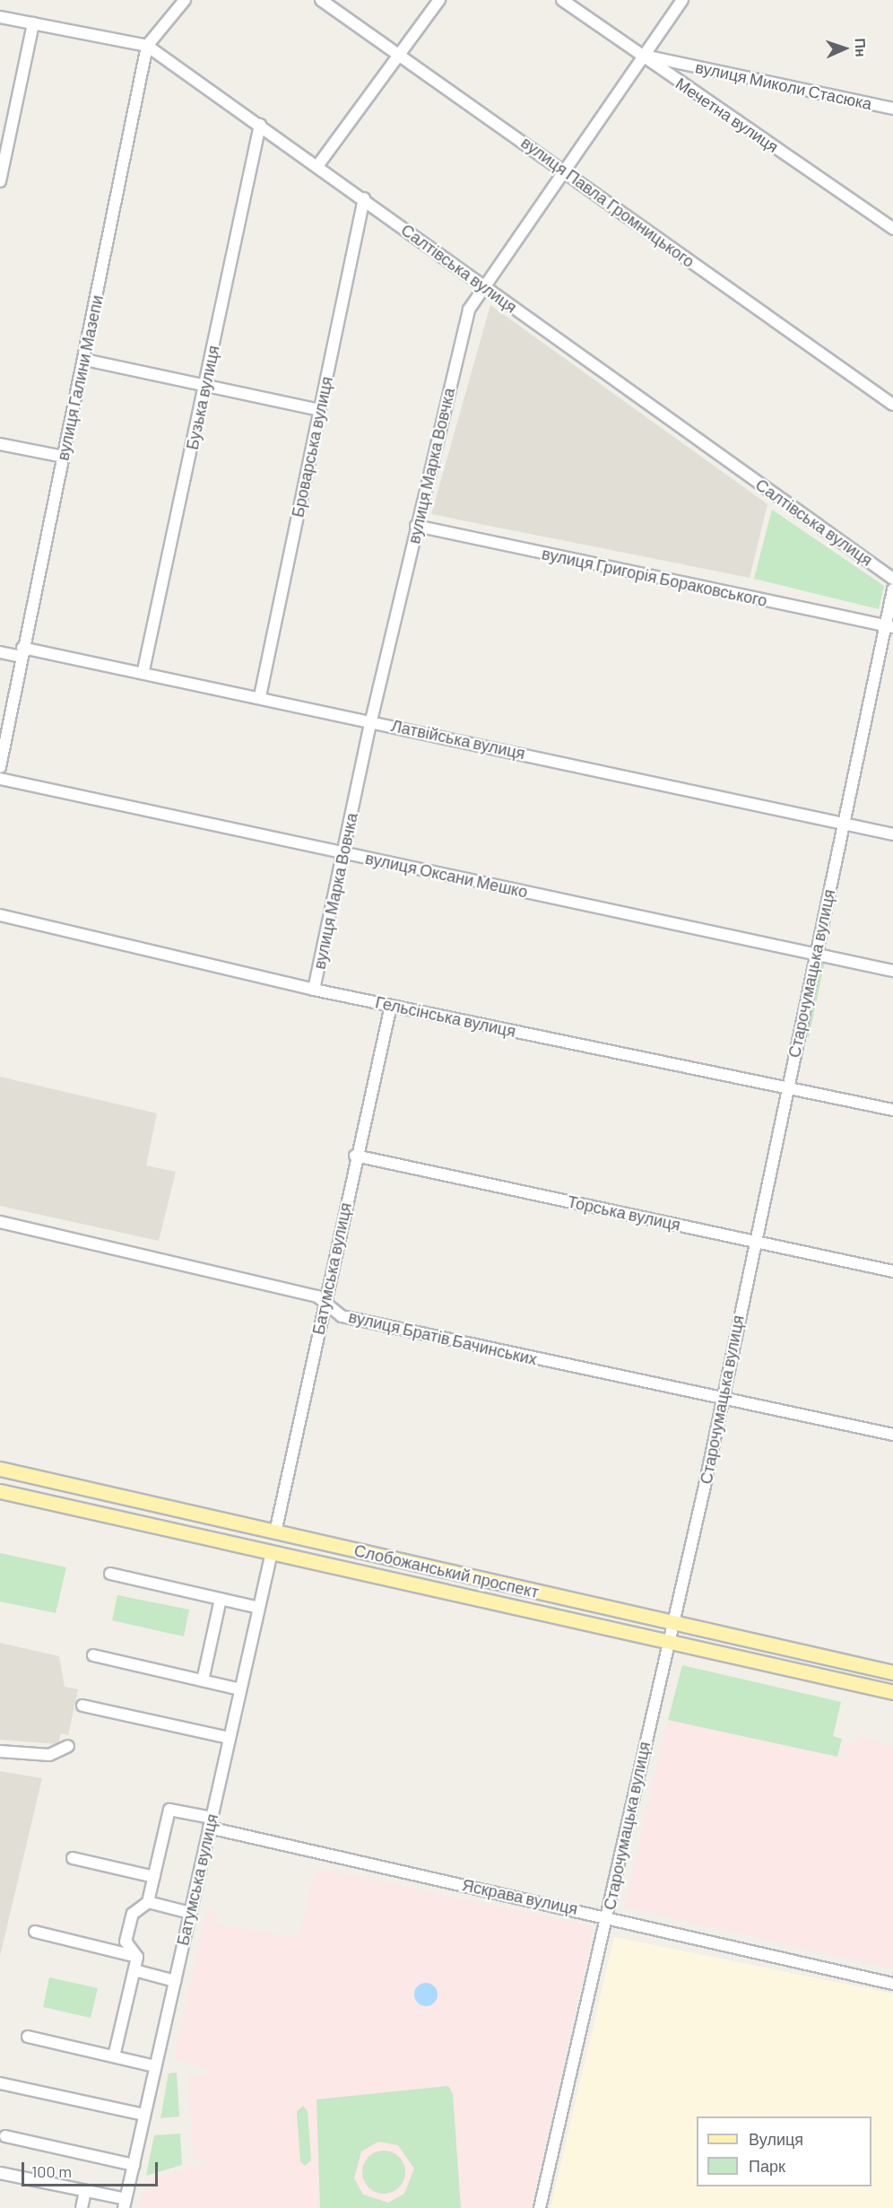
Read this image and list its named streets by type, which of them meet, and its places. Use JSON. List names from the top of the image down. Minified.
{"streets":{"main road":["Слобожанський проспект"],"street":["вулиця Миколи Стасюка","Мечетна вулиця","вулиця Павла Громницького","Салтівська вулиця","вулиця Галини Мазепи","Бузька вулиця","Броварська вулиця","вулиця Марка Вовчка","вулиця Григорія Бораковського","Латвійська вулиця","вулиця Оксани Мешко","Старочумацька вулиця","Гельсінська вулиця","Торська вулиця","Батумська вулиця","вулиця Братів Бачинських","Яскрава вулиця"]},"crossings":[["вулиця Миколи Стасюка","Мечетна вулиця"],["вулиця Миколи Стасюка","вулиця Марка Вовчка"],["Мечетна вулиця","вулиця Марка Вовчка"],["вулиця Павла Громницького","вулиця Марка Вовчка"],["Салтівська вулиця","вулиця Галини Мазепи"],["Салтівська вулиця","Бузька вулиця"],["Салтівська вулиця","Броварська вулиця"],["Салтівська вулиця","вулиця Марка Вовчка"],["вулиця Галини Мазепи","Латвійська вулиця"],["Бузька вулиця","Латвійська вулиця"],["Броварська вулиця","Латвійська вулиця"],["вулиця Марка Вовчка","вулиця Григорія Бораковського"],["вулиця Марка Вовчка","Латвійська вулиця"],["вулиця Марка Вовчка","вулиця Оксани Мешко"],["вулиця Марка Вовчка","Гельсінська вулиця"],["вулиця Григорія Бораковського","Старочумацька вулиця"],["Латвійська вулиця","Старочумацька вулиця"],["вулиця Оксани Мешко","Старочумацька вулиця"],["Старочумацька вулиця","Гельсінська вулиця"],["Старочумацька вулиця","Торська вулиця"],["Старочумацька вулиця","вулиця Братів Бачинських"],["Старочумацька вулиця","Слобожанський проспект"],["Старочумацька вулиця","Яскрава вулиця"],["Гельсінська вулиця","Батумська вулиця"],["Торська вулиця","Батумська вулиця"],["Батумська вулиця","вулиця Братів Бачинських"],["Батумська вулиця","Слобожанський проспект"],["Батумська вулиця","Яскрава вулиця"]],"legend":["Вулиця","Парк"],"scale_bar":"100 m","north":"right"}
